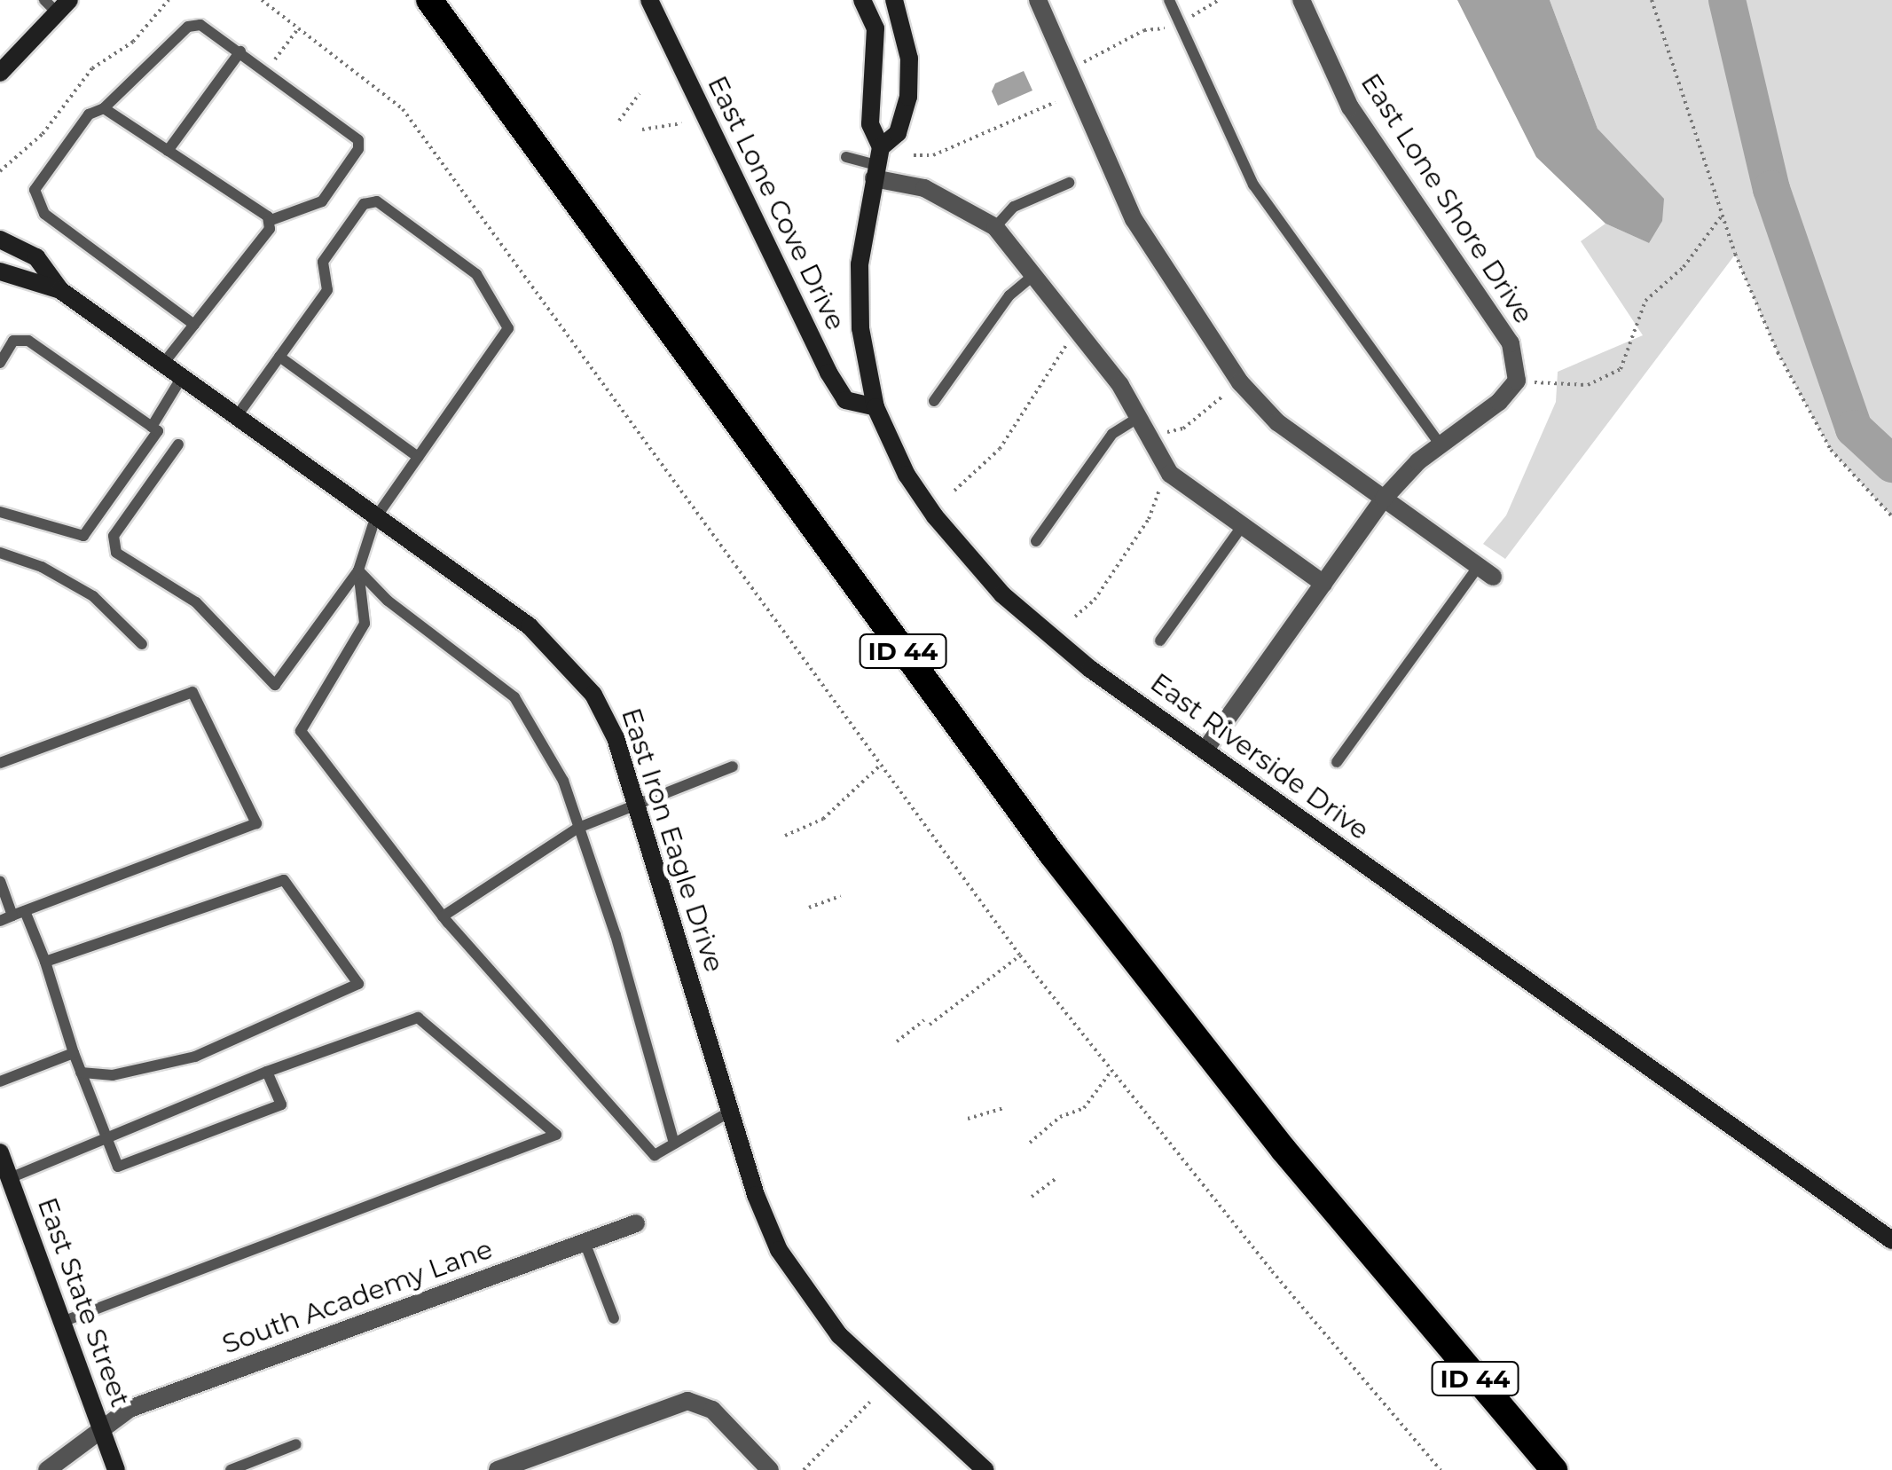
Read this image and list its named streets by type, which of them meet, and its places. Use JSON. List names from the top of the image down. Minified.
{"streets":{"highway":["ID 44"],"street":["East Lone Shore Drive","East Lone Cove Drive","East Riverside Drive","East Iron Eagle Drive","South Academy Lane","East State Street"]},"crossings":[["East Lone Cove Drive","East Riverside Drive"],["South Academy Lane","East State Street"]]}
